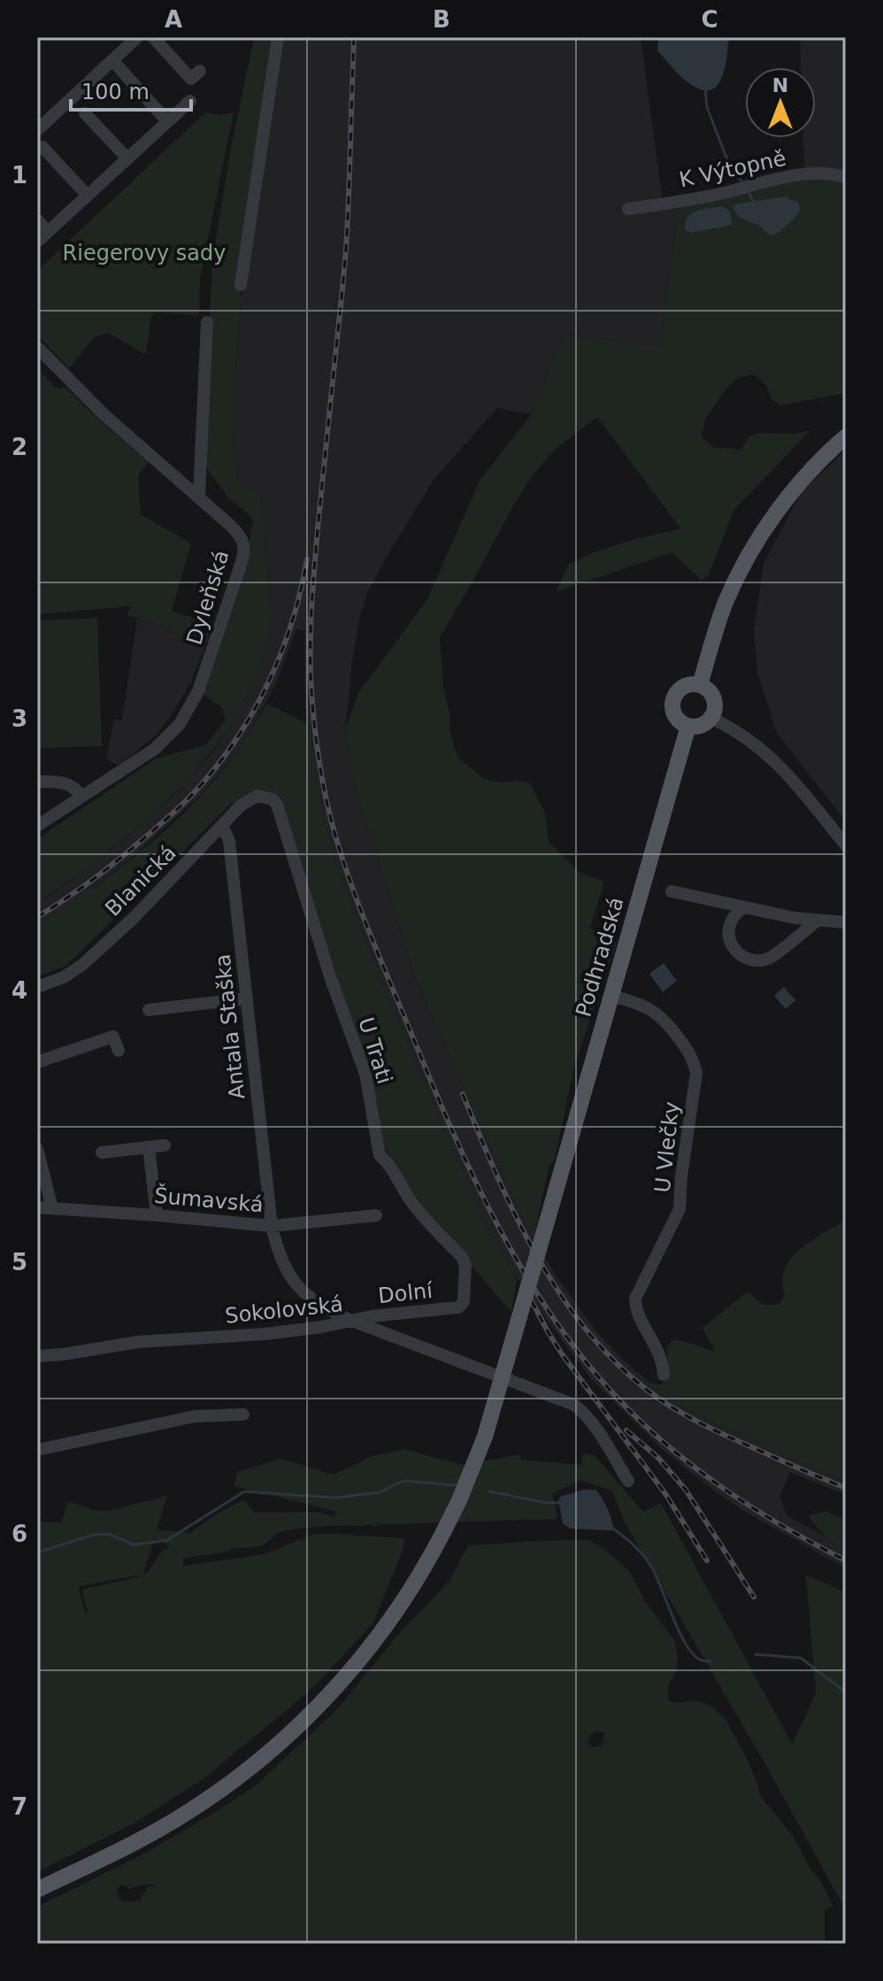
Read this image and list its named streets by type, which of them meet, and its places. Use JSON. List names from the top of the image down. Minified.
{"streets":{"main road":["Podhradská"],"street":["K Výtopně","Dyleňská","Blanická","Antala Staška","U Trati","U Vlečky","Šumavská","Dolní","Sokolovská"]},"crossings":[["Blanická","Antala Staška"],["Blanická","U Trati"],["Podhradská","U Vlečky"],["Antala Staška","Šumavská"],["U Trati","Dolní"],["Dolní","Sokolovská"]],"parks":["Riegerovy sady"],"scale_bar":"100 m","north":"top","grid":{"columns":["A","B","C"],"rows":["1","2","3","4","5","6","7"]}}
